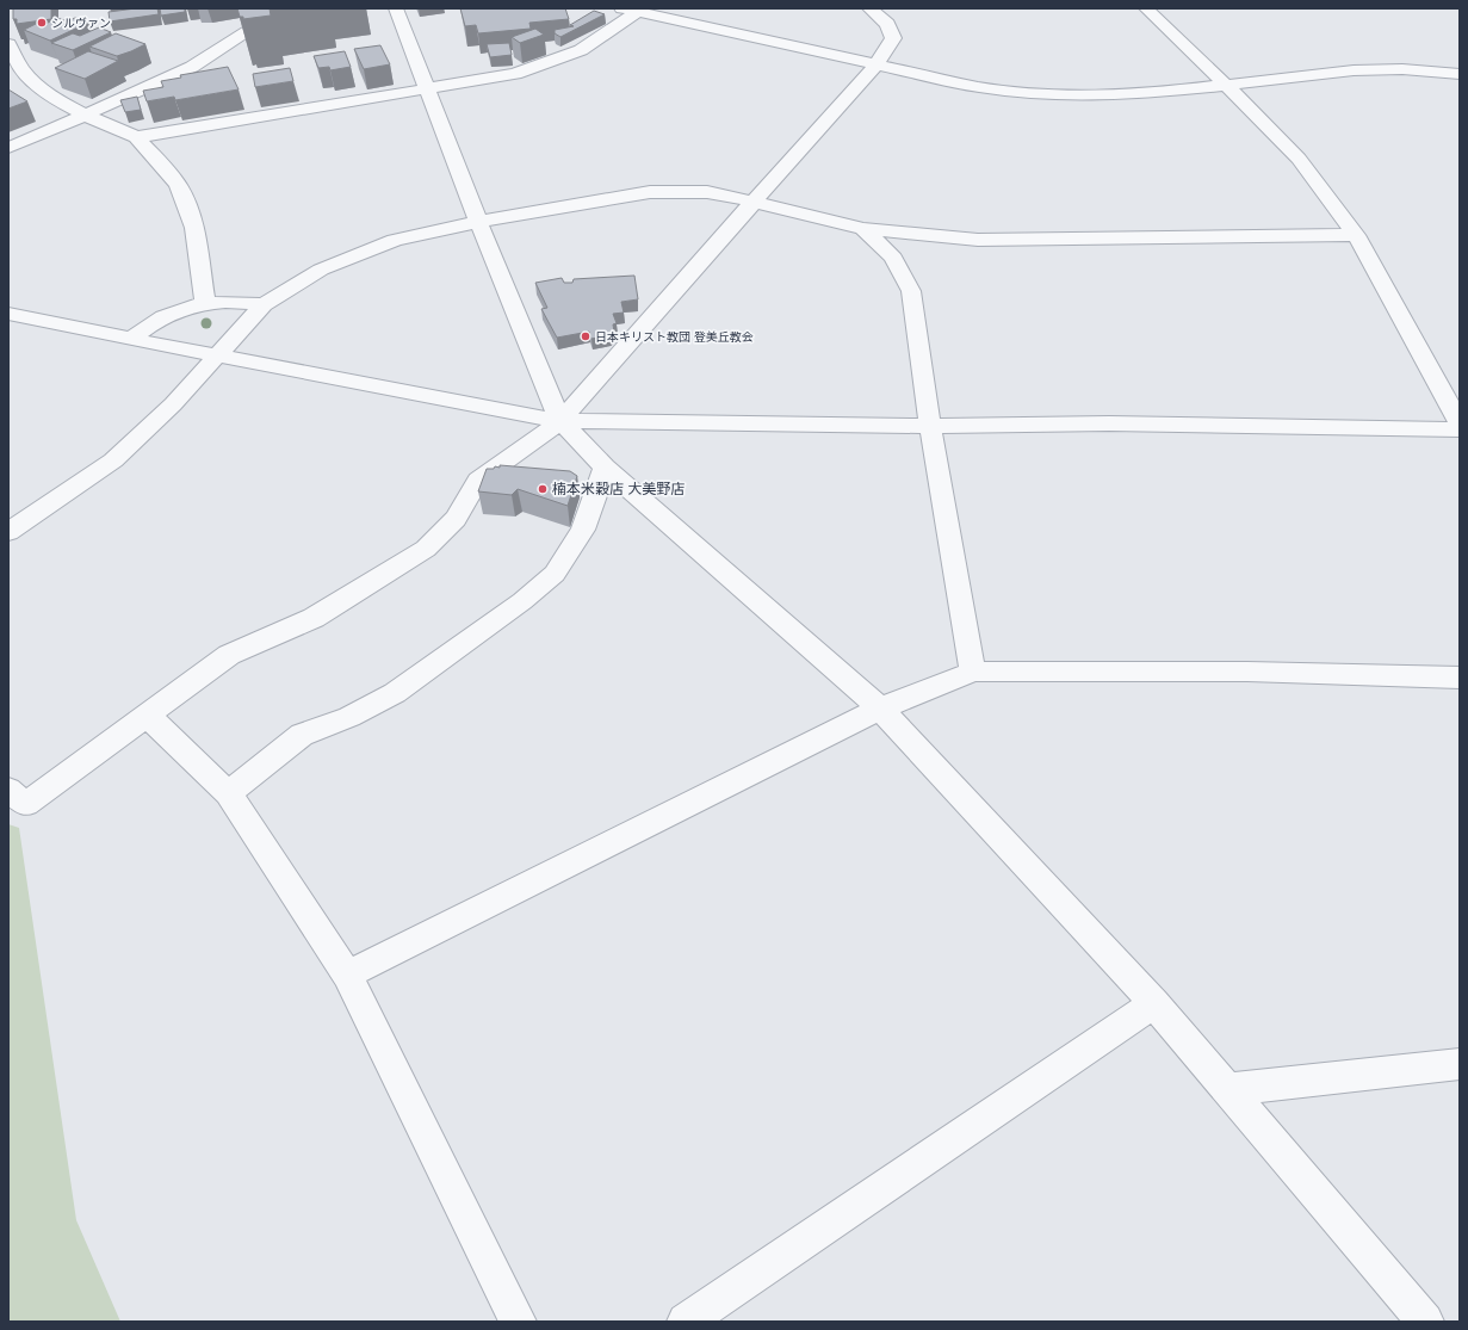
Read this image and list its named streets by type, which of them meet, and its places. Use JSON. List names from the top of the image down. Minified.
{"places":["シルヴァン","日本キリスト教団 登美丘教会","楠本米穀店 大美野店"]}
